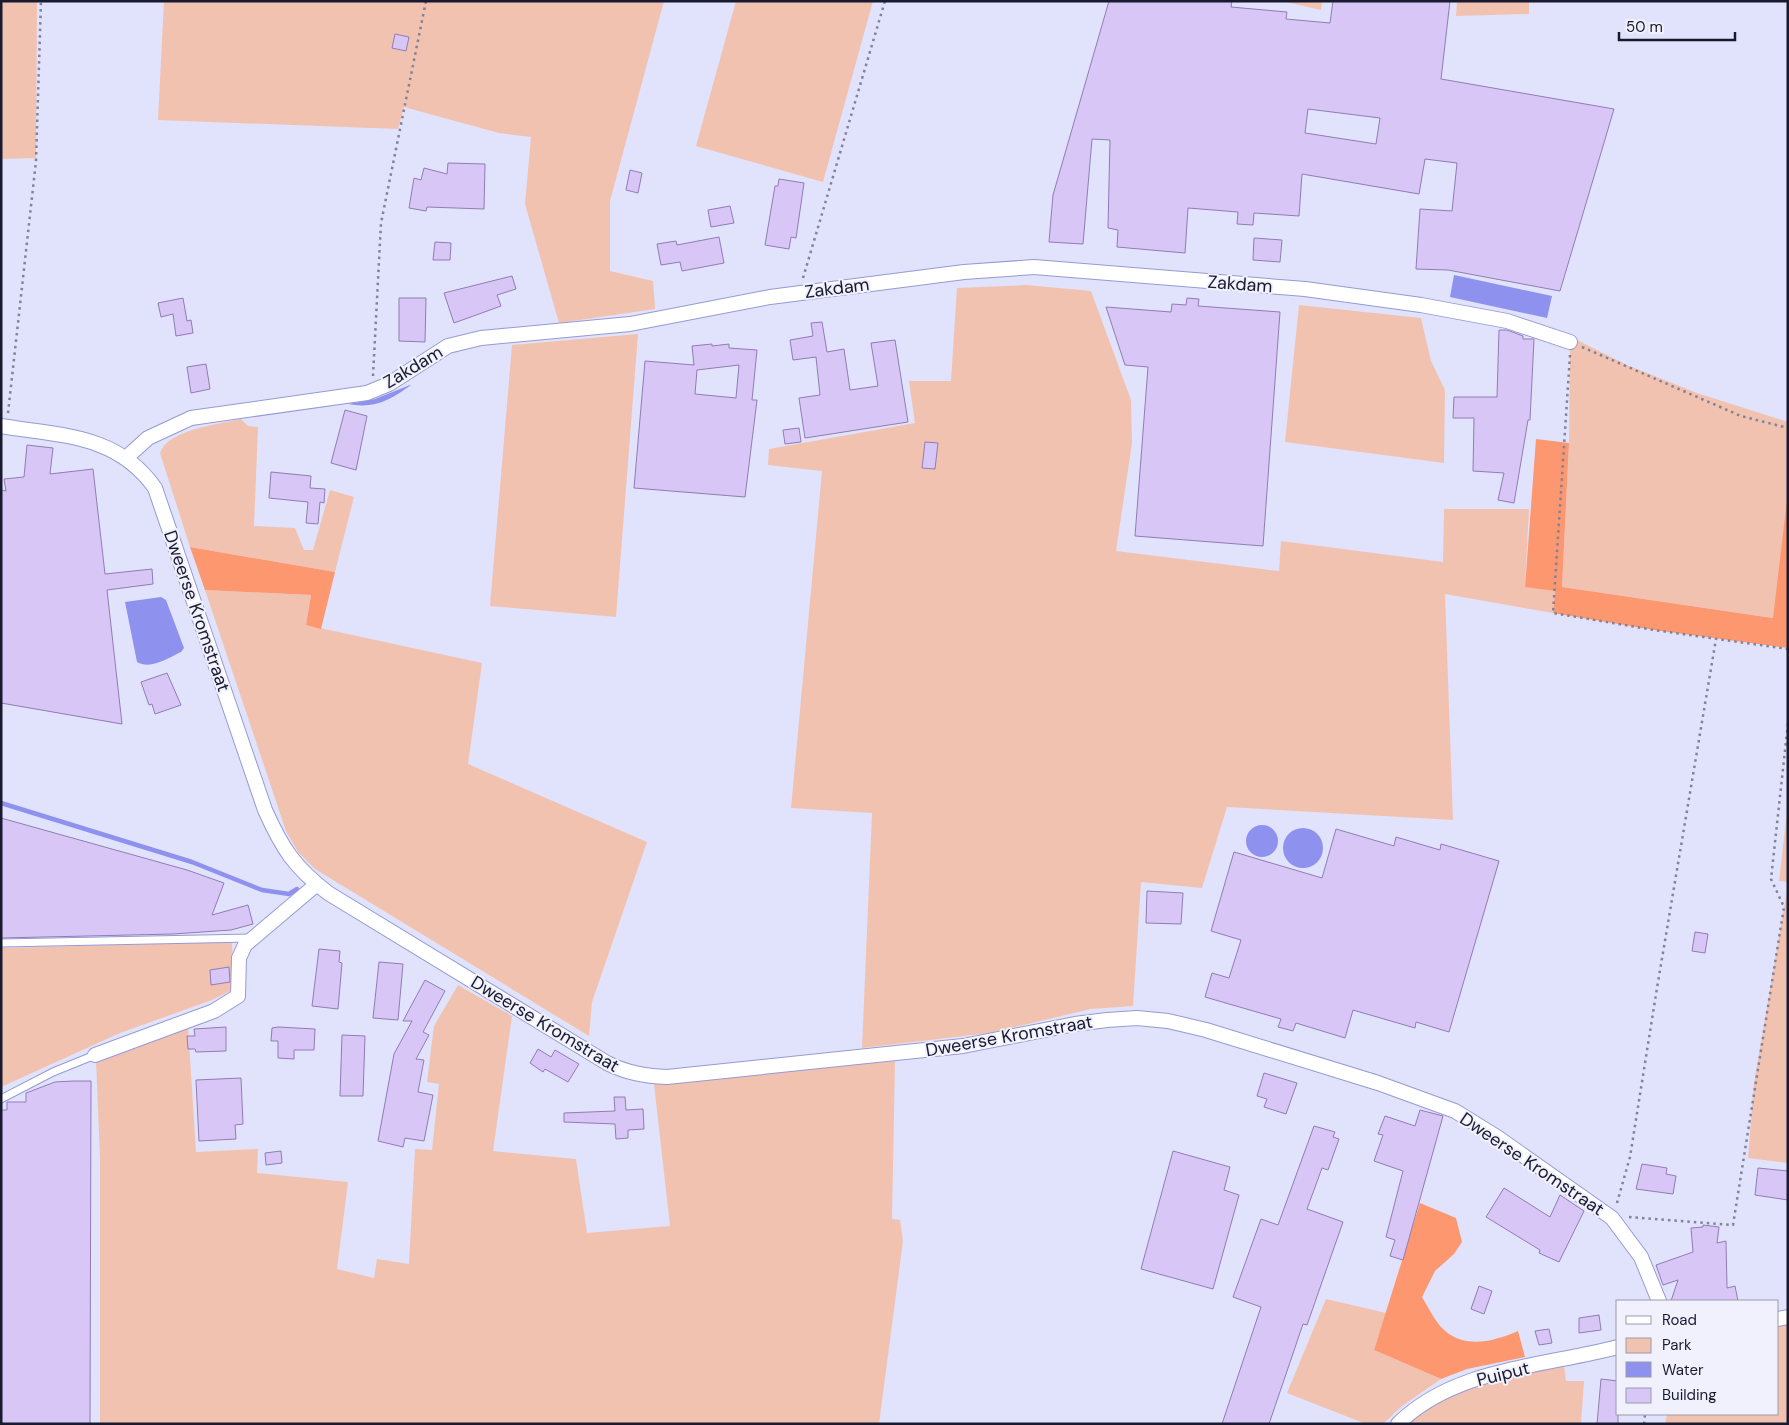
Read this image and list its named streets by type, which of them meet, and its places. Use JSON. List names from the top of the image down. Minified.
{"streets":{"street":["Zakdam","Dweerse Kromstraat","Puiput"]},"crossings":[["Zakdam","Dweerse Kromstraat"]],"legend":["Road","Park","Water","Building"],"scale_bar":"50 m"}
